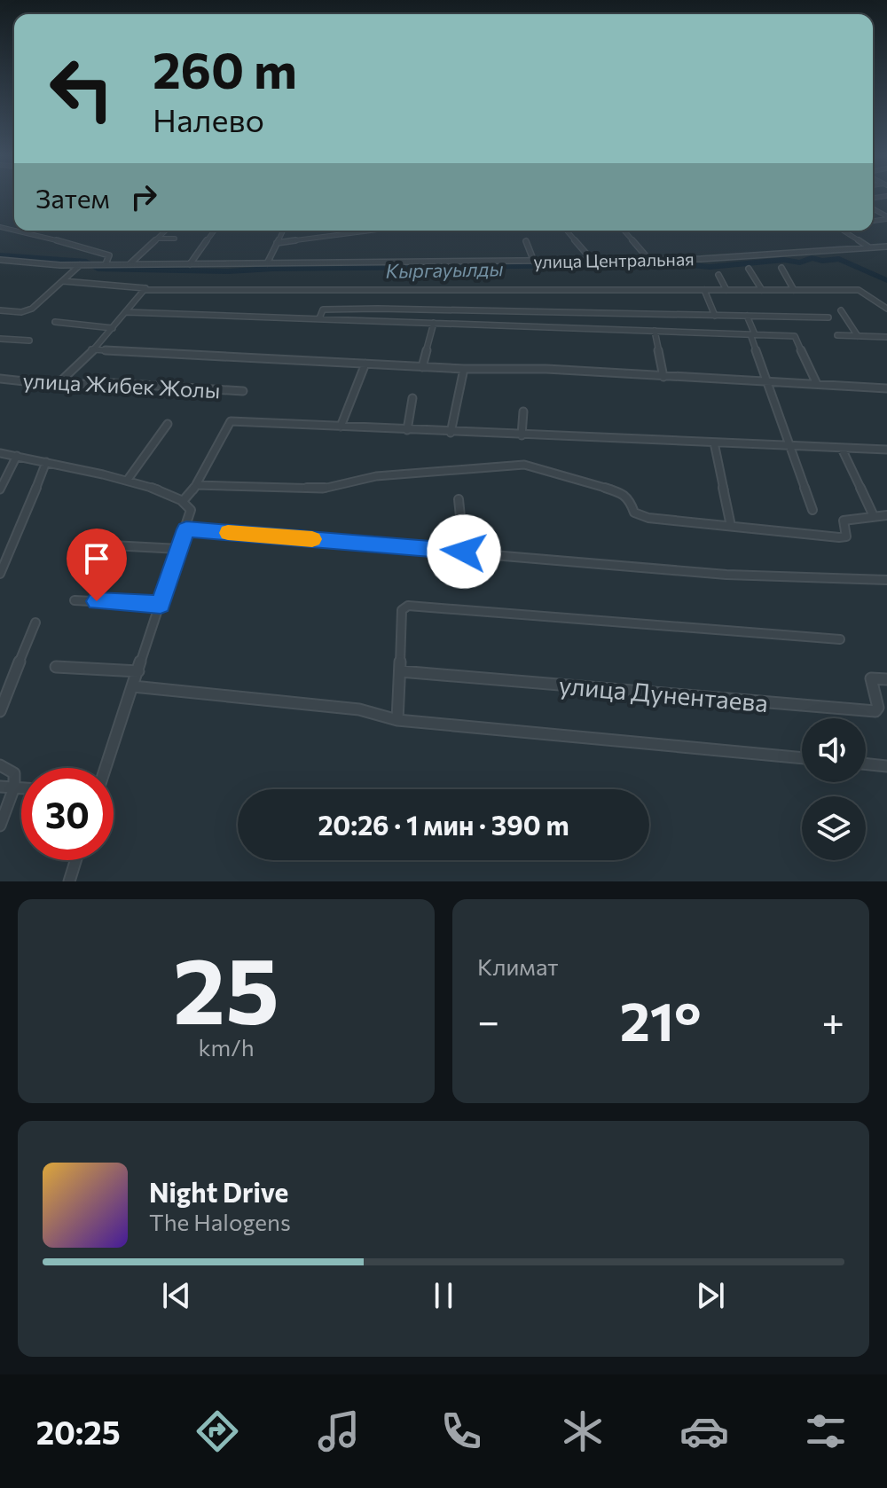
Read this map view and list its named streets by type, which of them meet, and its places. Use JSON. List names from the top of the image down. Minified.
{"streets":{"street":["улица Центральная","улица Жибек Жолы","улица Дунентаева"]},"water":["Кыргауылды"],"page":{"turn":["260 m","Налево"],"then":"Затем","limit":"30","trip":"20:26 · 1 мин · 390 m","tile":[["25","km/h"],"Климат"],"heat":["−","21°","+"],"song":["Night Drive","The Halogens"],"tabs":"20:25"}}
